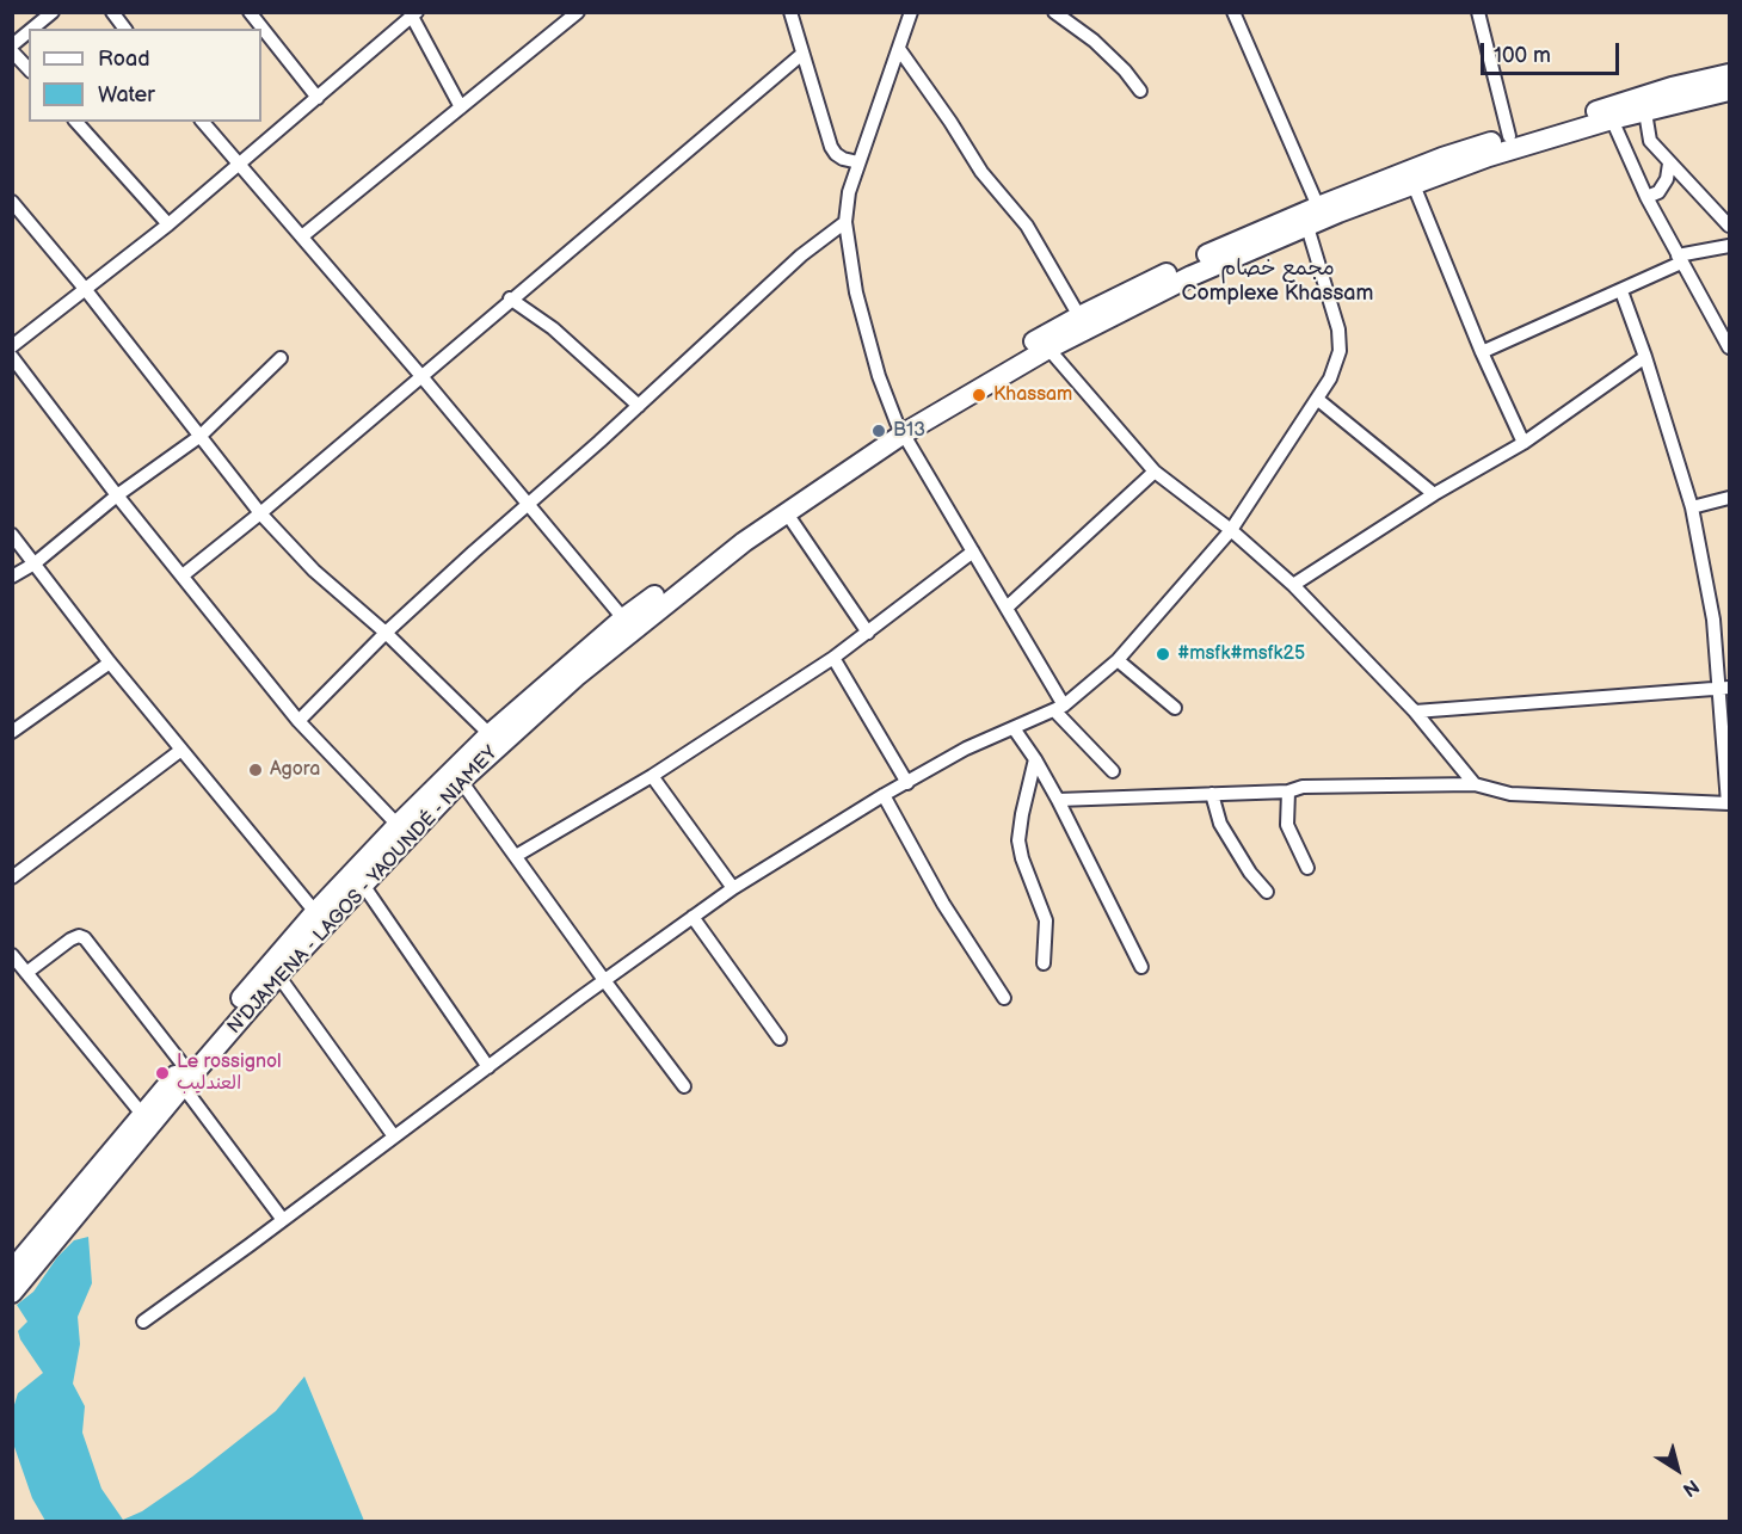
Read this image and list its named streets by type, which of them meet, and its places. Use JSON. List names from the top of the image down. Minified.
{"streets":{"highway":["N'DJAMENA - LAGOS - YAOUNDÉ - NIAMEY"]},"districts":["مجمع خصام Complexe Khassam"],"places":["Khassam","B13","#msfk#msfk25","Agora","Le rossignol العندليب"],"legend":["Road","Water"],"scale_bar":"100 m","north":"bottom right"}
